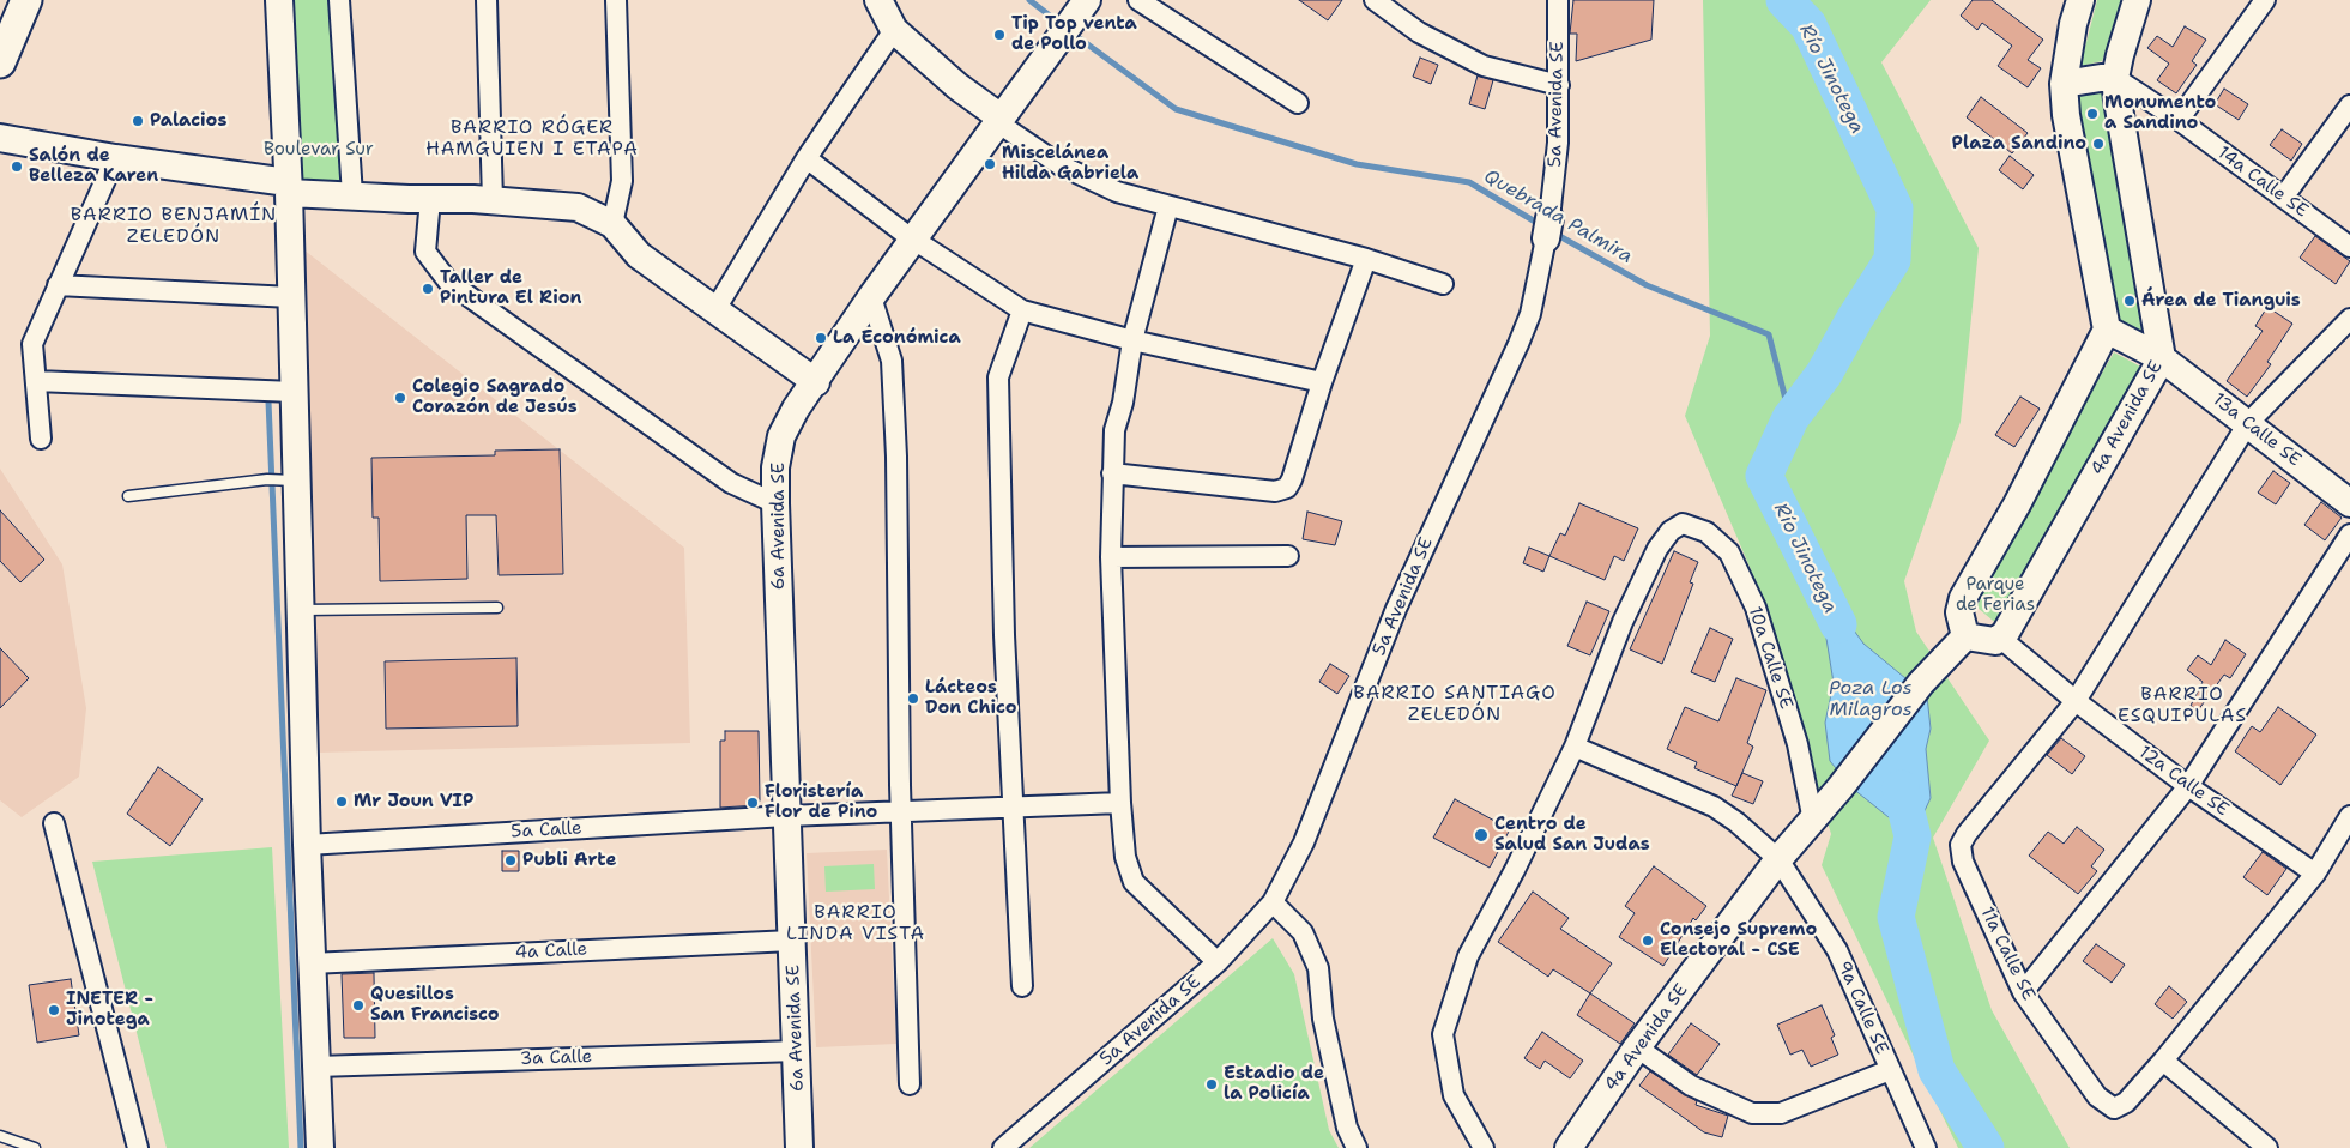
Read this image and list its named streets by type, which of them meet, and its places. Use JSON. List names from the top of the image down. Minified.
{"streets":{"street":["5a Avenida SE","14a Calle SE","4a Avenida SE","13a Calle SE","6a Avenida SE","10a Calle SE","12a Calle SE","5a Calle","4a Calle","11a Calle SE","9a Calle SE","3a Calle"]},"crossings":[["14a Calle SE","4a Avenida SE"],["4a Avenida SE","13a Calle SE"],["4a Avenida SE","10a Calle SE"],["4a Avenida SE","12a Calle SE"],["4a Avenida SE","9a Calle SE"],["6a Avenida SE","5a Calle"],["6a Avenida SE","4a Calle"],["6a Avenida SE","3a Calle"],["10a Calle SE","9a Calle SE"],["12a Calle SE","11a Calle SE"]],"districts":["BARRIO RÓGER HAMGUIEN I ETAPA","BARRIO BENJAMÍN ZELEDÓN","BARRIO SANTIAGO ZELEDÓN","BARRIO ESQUIPULAS","BARRIO LINDA VISTA"],"water":["Río Jinotega","Quebrada Palmira","Poza Los Milagros"],"parks":["Boulevar Sur","Parque de Ferias"],"places":["Tip Top venta de Pollo","Monumento a Sandino","Palacios","Plaza Sandino","Miscelánea Hilda Gabriela","Salón de Belleza Karen","Taller de Pintura El Rion","Área de Tianguis","La Económica","Colegio Sagrado Corazón de Jesús","Lácteos Don Chico","Mr Joun VIP","Floristería Flor de Pino","Centro de Salud San Judas","Publi Arte","Consejo Supremo Electoral - CSE","Quesillos San Francisco","INETER - Jinotega","Estadio de la Policía"]}
